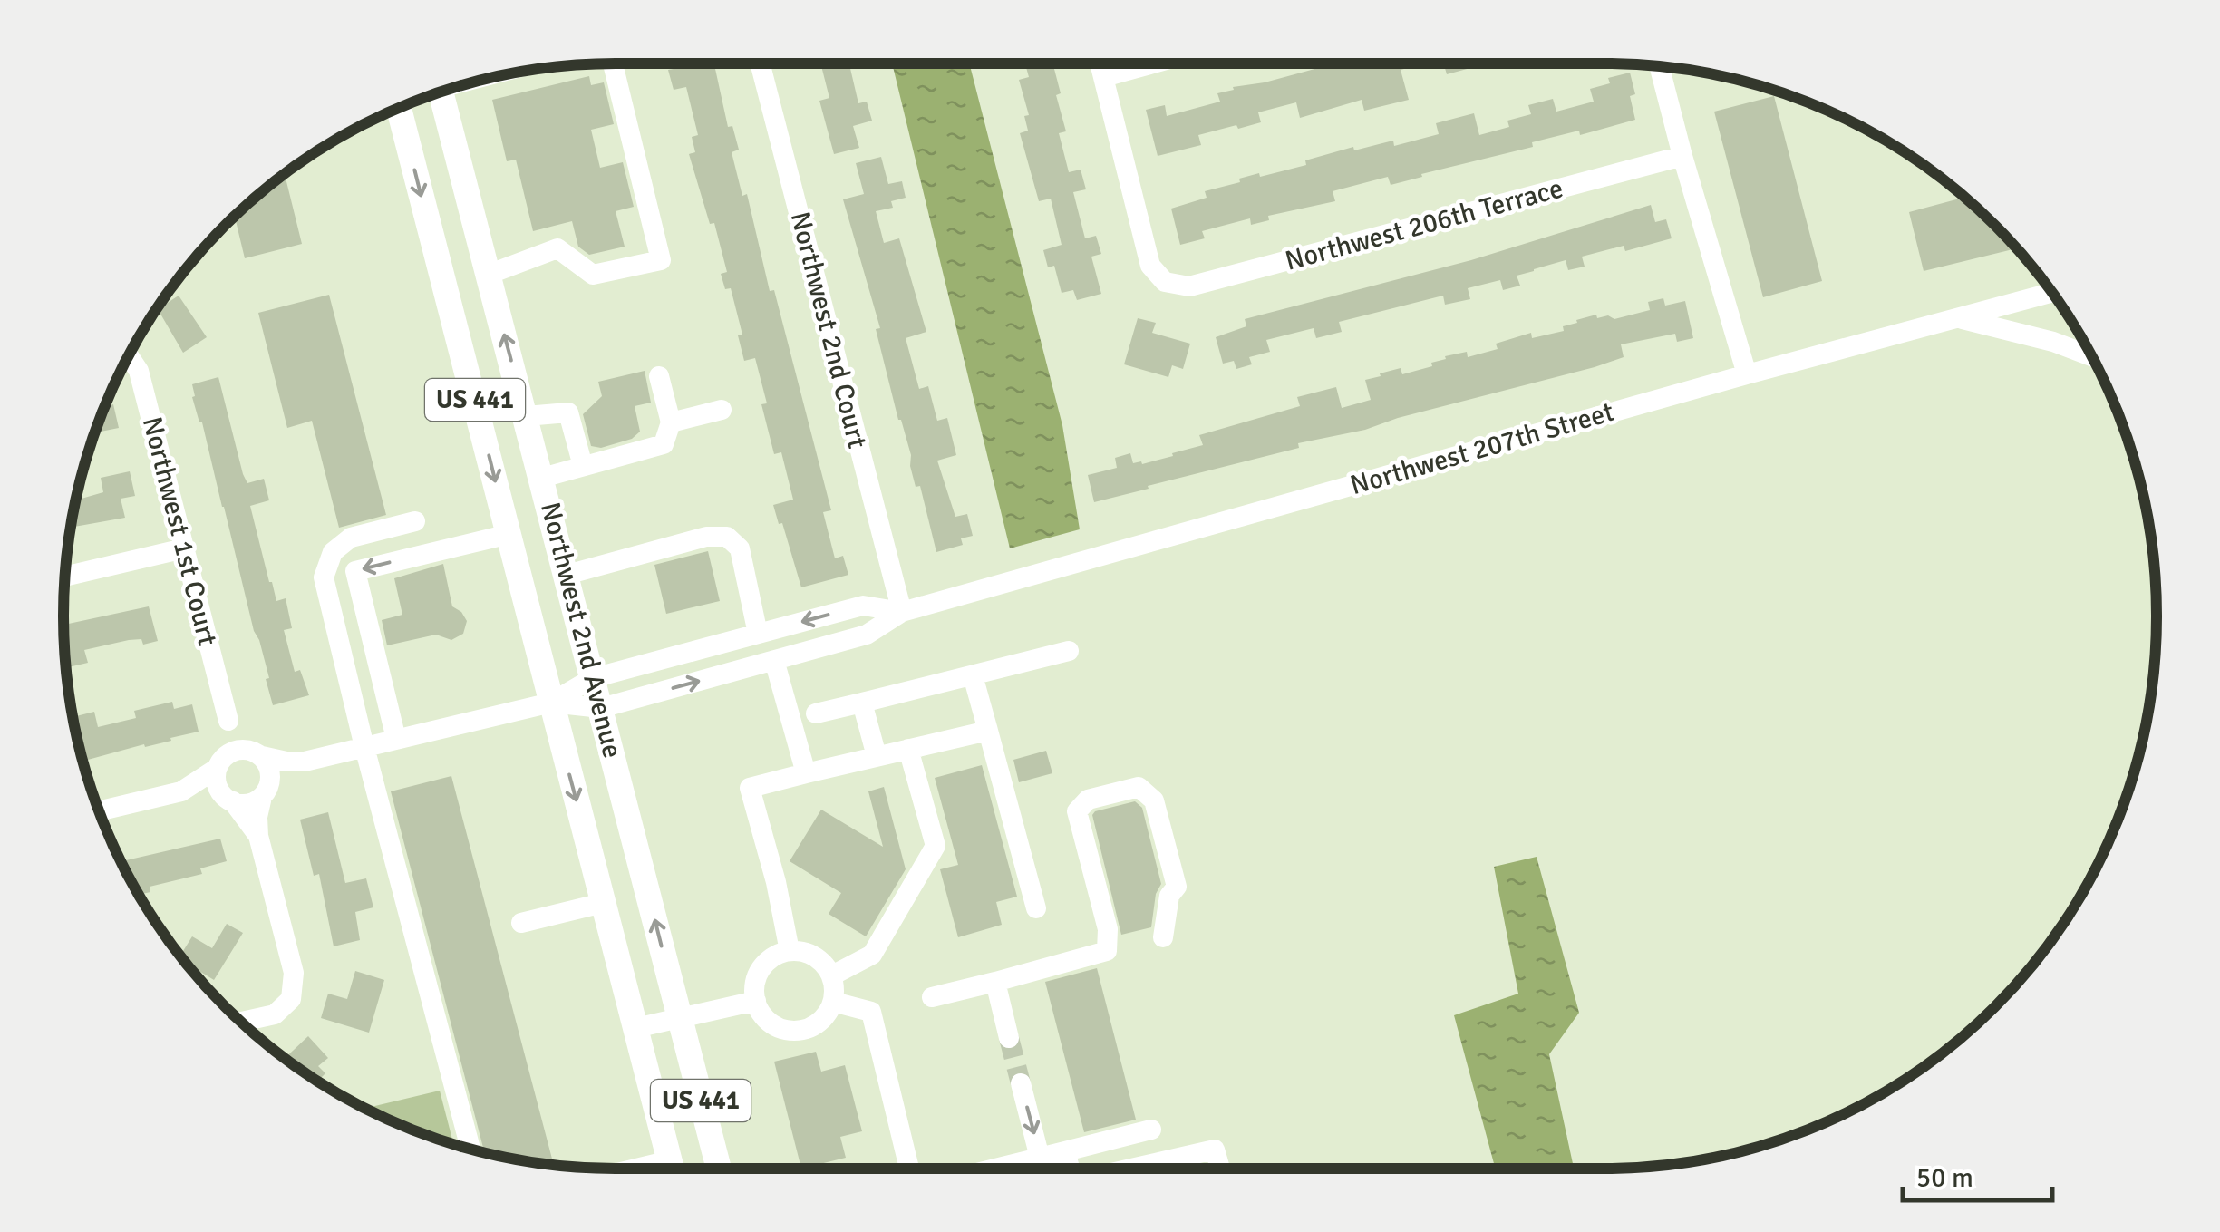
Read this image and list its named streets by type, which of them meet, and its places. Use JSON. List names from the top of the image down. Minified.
{"streets":{"main road":["US 441","Northwest 2nd Avenue"],"street":["Northwest 206th Terrace","Northwest 2nd Court","Northwest 207th Street","Northwest 1st Court"]},"crossings":[["Northwest 2nd Court","Northwest 207th Street"],["Northwest 207th Street","Northwest 1st Court"],["Northwest 207th Street","Northwest 2nd Avenue"]],"scale_bar":"50 m"}
